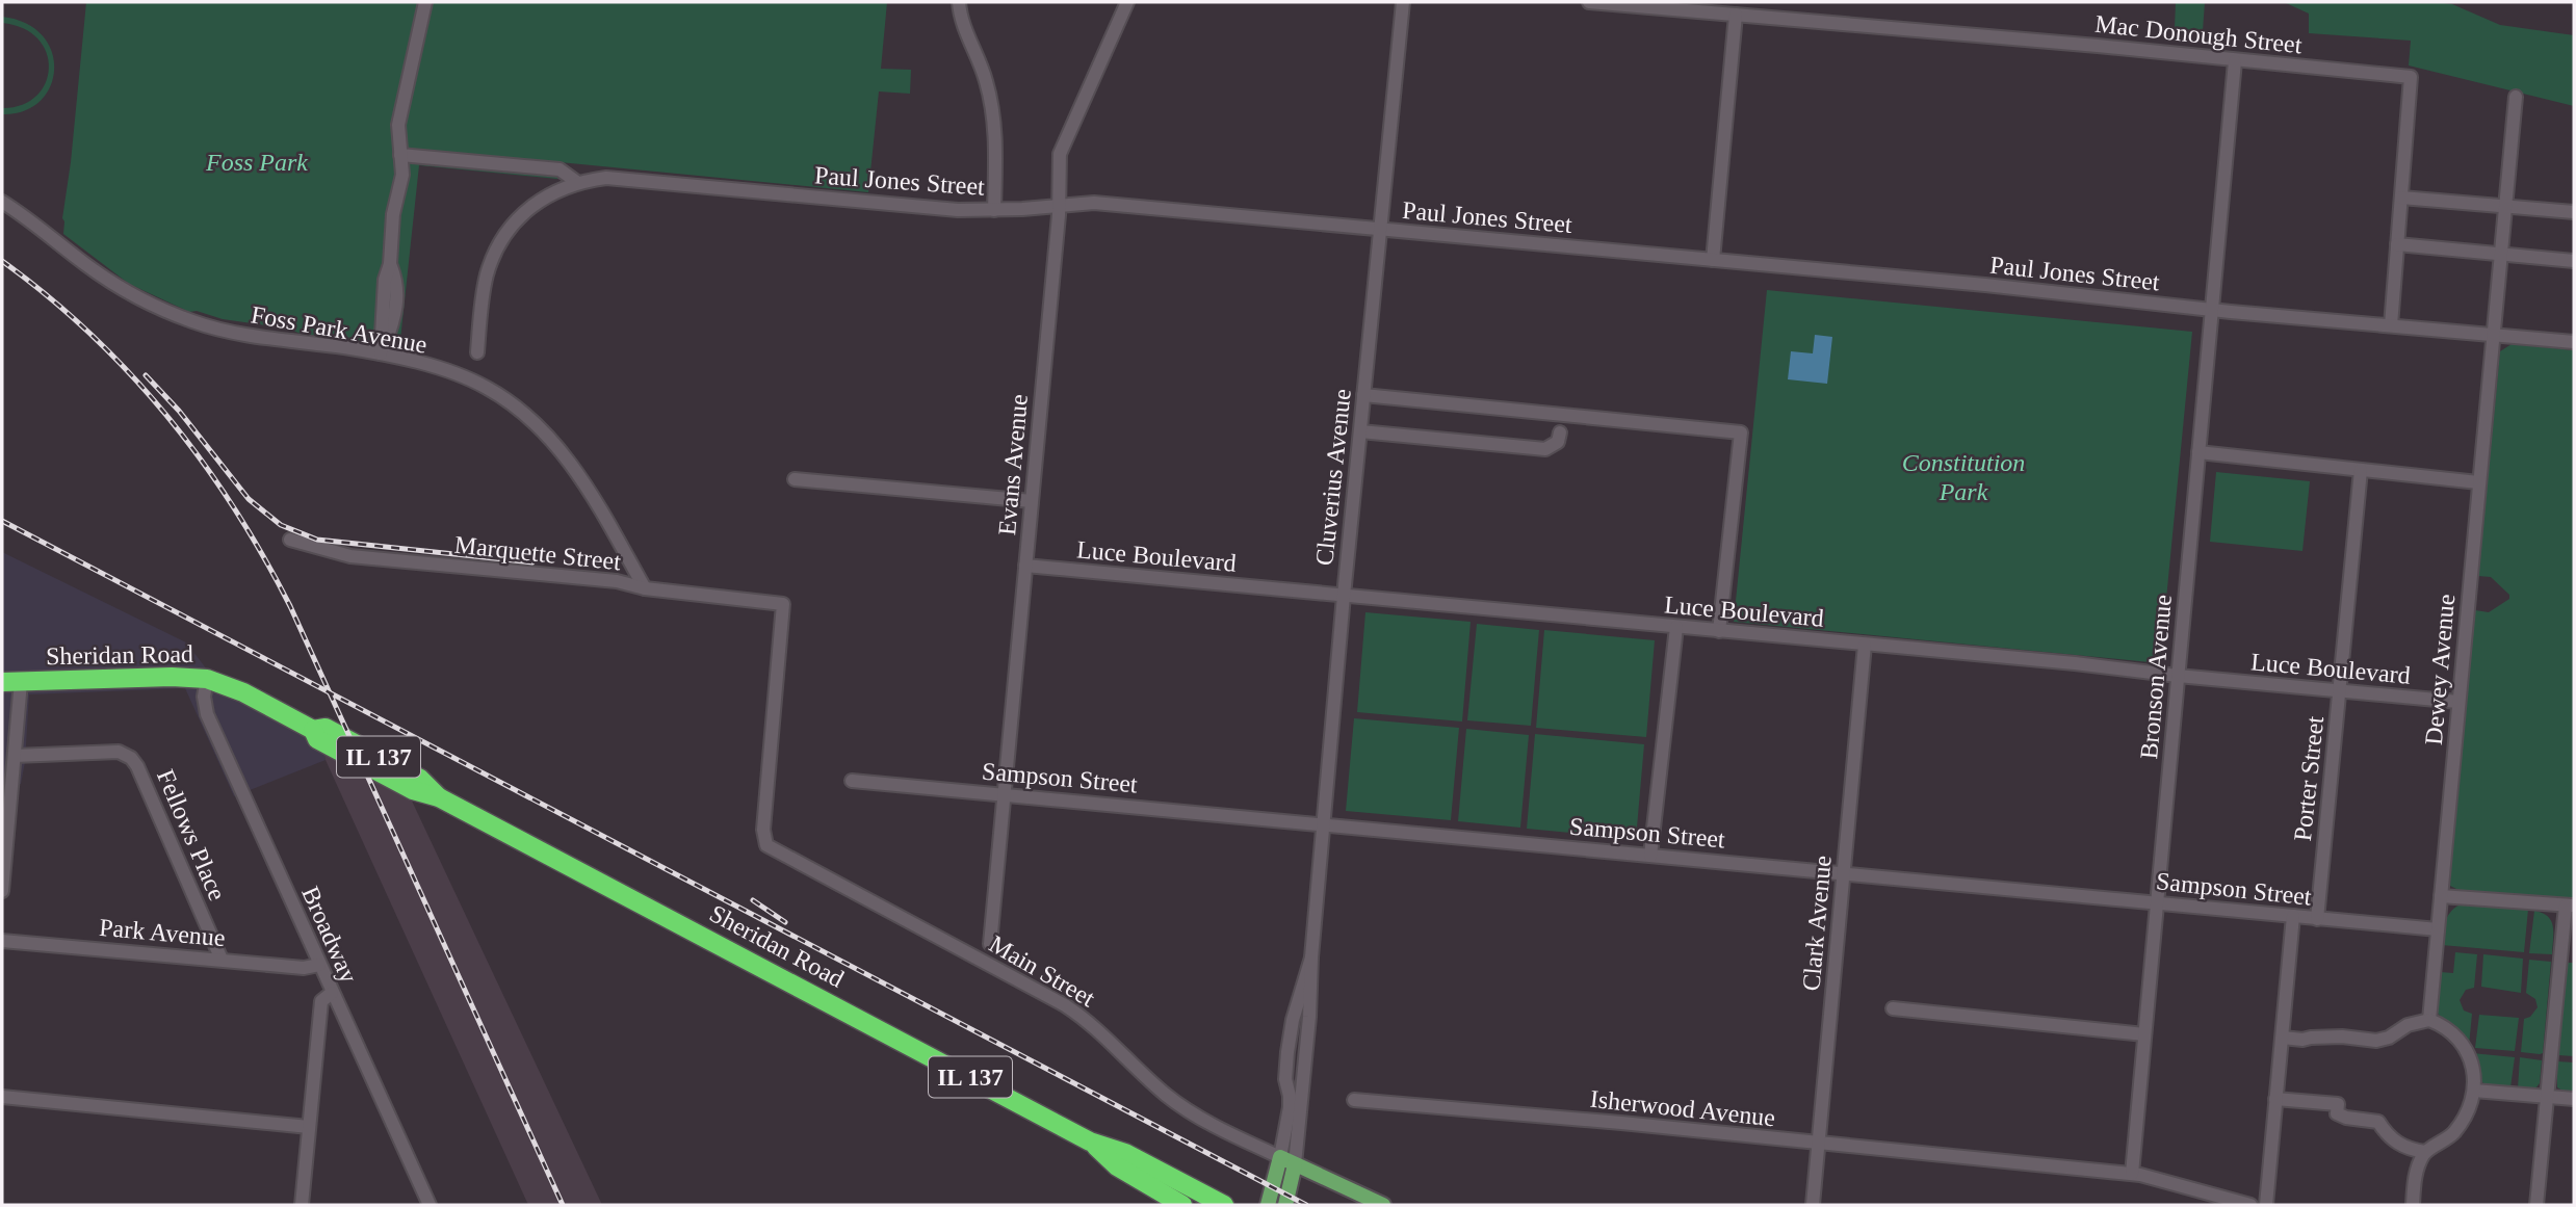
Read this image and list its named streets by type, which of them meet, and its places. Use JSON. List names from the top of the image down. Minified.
{"streets":{"highway":["Sheridan Road","IL 137"],"street":["Mac Donough Street","Paul Jones Street","Foss Park Avenue","Evans Avenue","Cluverius Avenue","Marquette Street","Luce Boulevard","Dewey Avenue","Bronson Avenue","Sampson Street","Porter Street","Fellows Place","Clark Avenue","Park Avenue","Broadway","Main Street","Isherwood Avenue"]},"crossings":[["Mac Donough Street","Bronson Avenue"],["Paul Jones Street","Evans Avenue"],["Paul Jones Street","Cluverius Avenue"],["Paul Jones Street","Dewey Avenue"],["Paul Jones Street","Bronson Avenue"],["Foss Park Avenue","Marquette Street"],["Evans Avenue","Luce Boulevard"],["Evans Avenue","Sampson Street"],["Cluverius Avenue","Luce Boulevard"],["Cluverius Avenue","Sampson Street"],["Marquette Street","Main Street"],["Luce Boulevard","Dewey Avenue"],["Luce Boulevard","Bronson Avenue"],["Luce Boulevard","Porter Street"],["Luce Boulevard","Clark Avenue"],["Sheridan Road","Broadway"],["Dewey Avenue","Sampson Street"],["Bronson Avenue","Sampson Street"],["Bronson Avenue","Isherwood Avenue"],["Sampson Street","Porter Street"],["Sampson Street","Clark Avenue"],["Fellows Place","Park Avenue"],["Clark Avenue","Isherwood Avenue"],["Park Avenue","Broadway"]],"parks":["Foss Park","Constitution Park"]}
